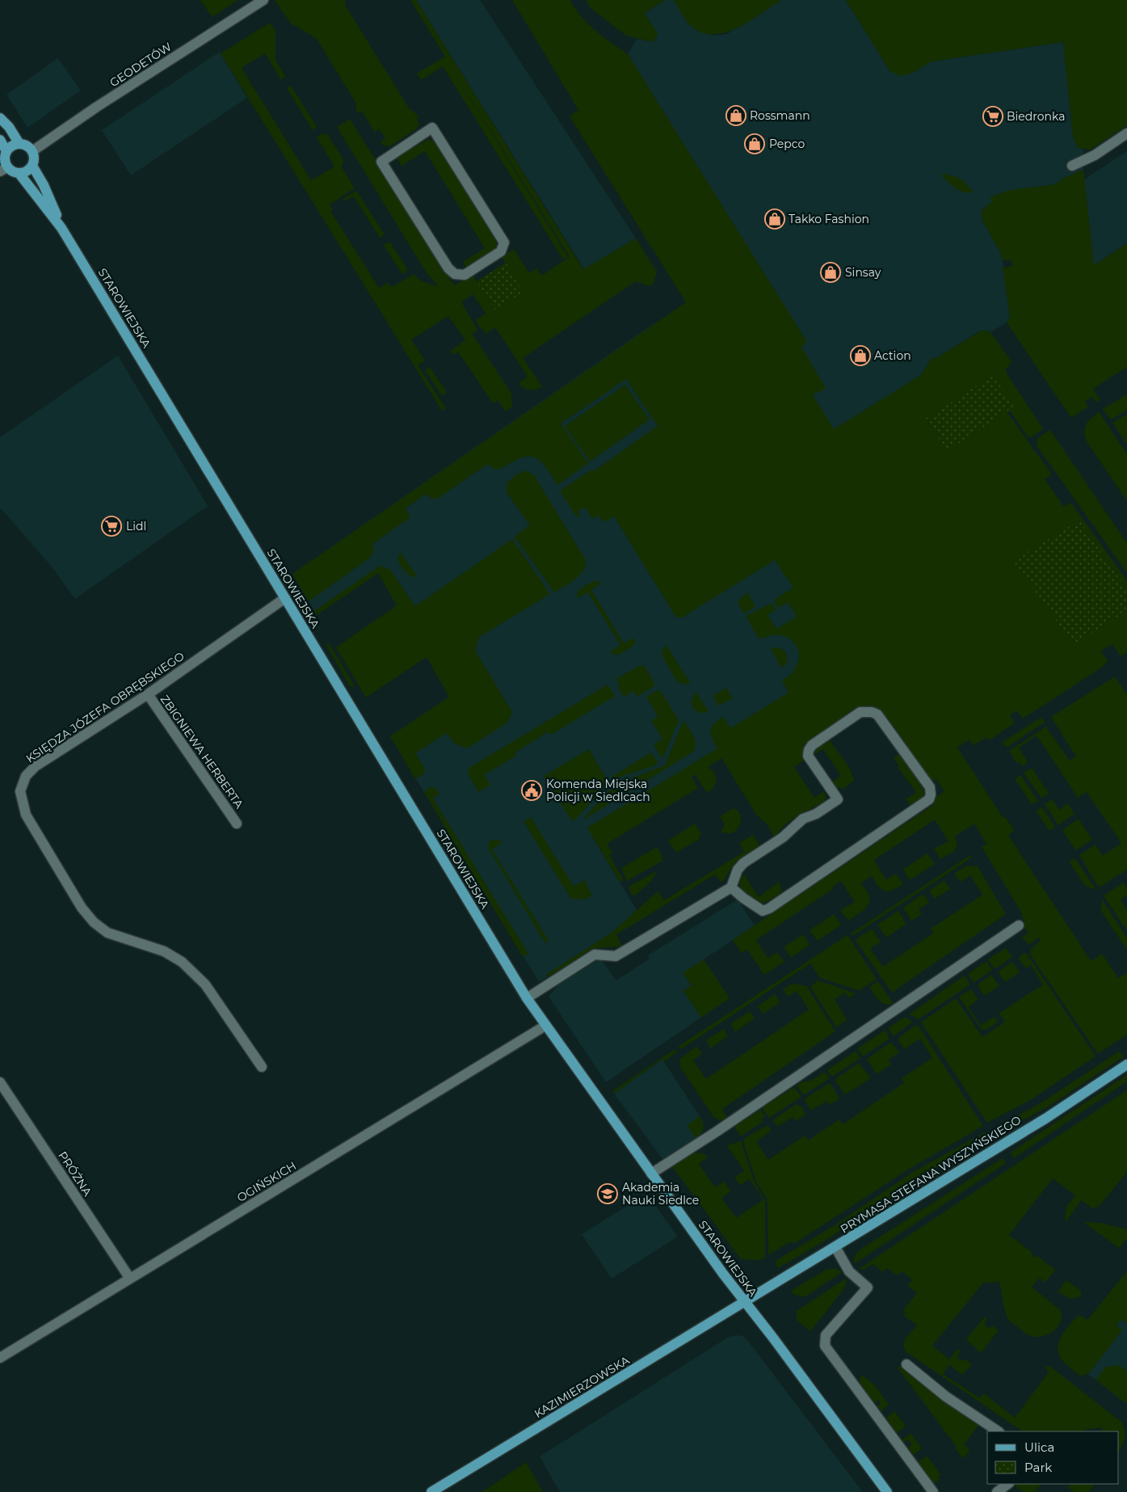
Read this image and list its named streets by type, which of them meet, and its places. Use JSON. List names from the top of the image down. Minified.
{"streets":{"main road":["STAROWIEJSKA","PRYMASA STEFANA WYSZYŃSKIEGO","KAZIMIERZOWSKA"],"street":["GEODETÓW","KSIĘDZA JÓZEFA OBRĘBSKIEGO","ZBIGNIEWA HERBERTA","PRÓŻNA","OGIŃSKICH"]},"crossings":[["GEODETÓW","STAROWIEJSKA"],["STAROWIEJSKA","KSIĘDZA JÓZEFA OBRĘBSKIEGO"],["STAROWIEJSKA","PRYMASA STEFANA WYSZYŃSKIEGO"],["STAROWIEJSKA","OGIŃSKICH"],["STAROWIEJSKA","KAZIMIERZOWSKA"],["KSIĘDZA JÓZEFA OBRĘBSKIEGO","ZBIGNIEWA HERBERTA"],["PRÓŻNA","OGIŃSKICH"],["PRYMASA STEFANA WYSZYŃSKIEGO","KAZIMIERZOWSKA"]],"places":{"shop":["Rossmann","Pepco","Takko Fashion","Sinsay","Action"],"supermarket":["Biedronka","Lidl"],"public building":["Komenda Miejska Policji w Siedlcach"],"school or university":["Akademia Nauki Siedlce"]},"legend":["Ulica","Park"]}
